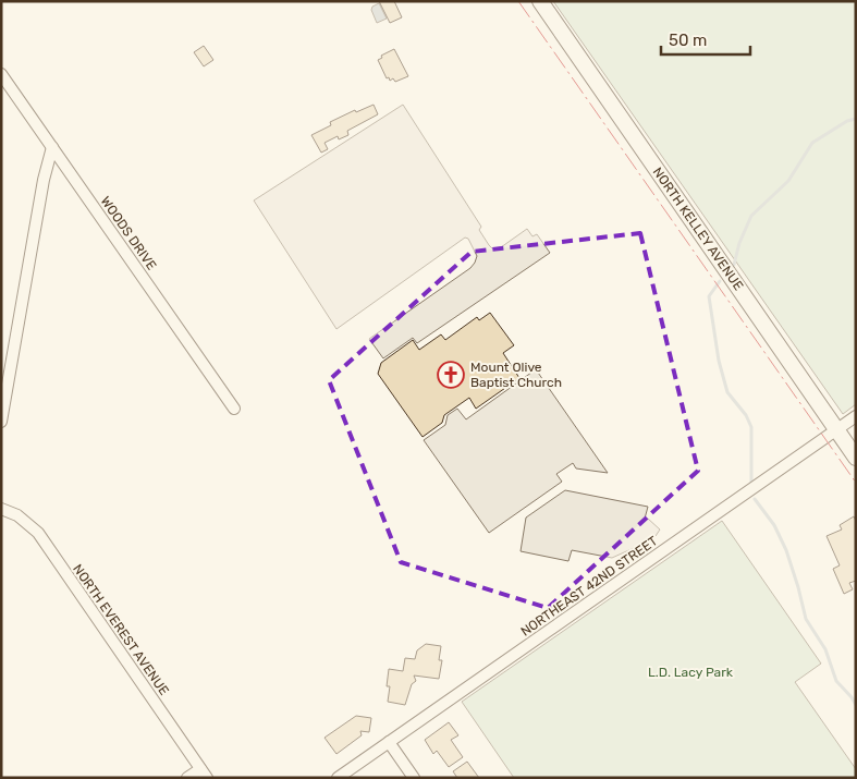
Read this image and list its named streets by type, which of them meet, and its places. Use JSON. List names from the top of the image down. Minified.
{"streets":{"street":["NORTH KELLEY AVENUE","WOODS DRIVE","NORTHEAST 42ND STREET","NORTH EVEREST AVENUE"]},"crossings":[["NORTH KELLEY AVENUE","NORTHEAST 42ND STREET"]],"parks":["L.D. Lacy Park"],"places":{"church":["Mount Olive Baptist Church"]},"scale_bar":"50 m"}
